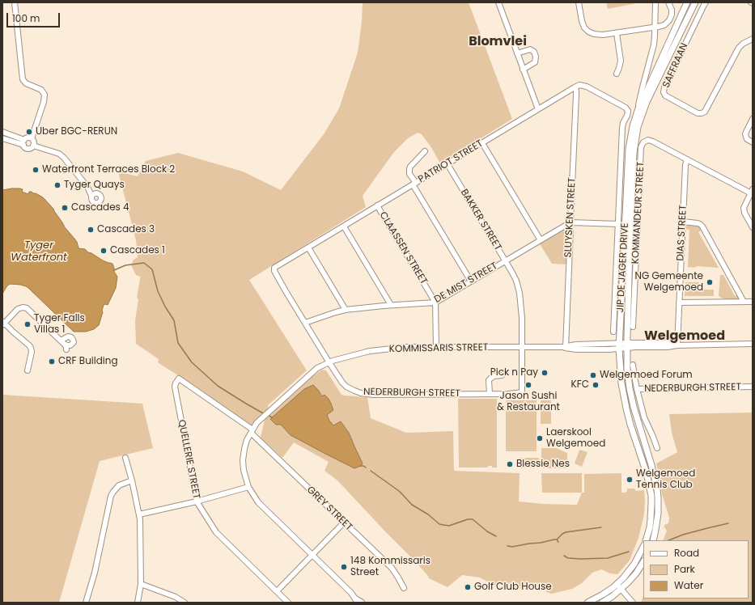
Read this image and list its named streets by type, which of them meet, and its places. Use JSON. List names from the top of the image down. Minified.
{"streets":{"main road":["JIP DE JAGER DRIVE"],"street":["SAFFRAAN","PATRIOT STREET","KOMMANDEUR STREET","SLUYSKEN STREET","BAKKER STREET","DIAS STREET","CLAASSEN STREET","DE MIST STREET","KOMMISSARIS STREET","NEDERBURGH STREET","QUELLERIE STREET","GREY STREET"]},"crossings":[["PATRIOT STREET","KOMMANDEUR STREET"],["PATRIOT STREET","SLUYSKEN STREET"],["PATRIOT STREET","BAKKER STREET"],["PATRIOT STREET","CLAASSEN STREET"],["PATRIOT STREET","NEDERBURGH STREET"],["KOMMANDEUR STREET","SLUYSKEN STREET"],["KOMMANDEUR STREET","DIAS STREET"],["SLUYSKEN STREET","DE MIST STREET"],["SLUYSKEN STREET","KOMMISSARIS STREET"],["BAKKER STREET","DE MIST STREET"],["BAKKER STREET","KOMMISSARIS STREET"],["BAKKER STREET","NEDERBURGH STREET"],["DIAS STREET","KOMMISSARIS STREET"],["CLAASSEN STREET","DE MIST STREET"],["CLAASSEN STREET","KOMMISSARIS STREET"],["JIP DE JAGER DRIVE","KOMMISSARIS STREET"],["DE MIST STREET","NEDERBURGH STREET"],["KOMMISSARIS STREET","NEDERBURGH STREET"],["KOMMISSARIS STREET","GREY STREET"],["QUELLERIE STREET","GREY STREET"]],"districts":["Blomvlei","Welgemoed"],"water":["Tyger Waterfront"],"places":["Uber BGC-RERUN","Waterfront Terraces Block 2","Tyger Quays","Cascades 4","Cascades 3","Cascades 1","NG Gemeente Welgemoed","Tyger Falls Villas 1","CRF Building","Pick n Pay","Welgemoed Forum","Jason Sushi & Restaurant","KFC","Laerskool Welgemoed","Blessie Nes","Welgemoed Tennis Club","148 Kommissaris Street","Golf Club House"],"legend":["Road","Park","Water"],"scale_bar":"100 m"}
